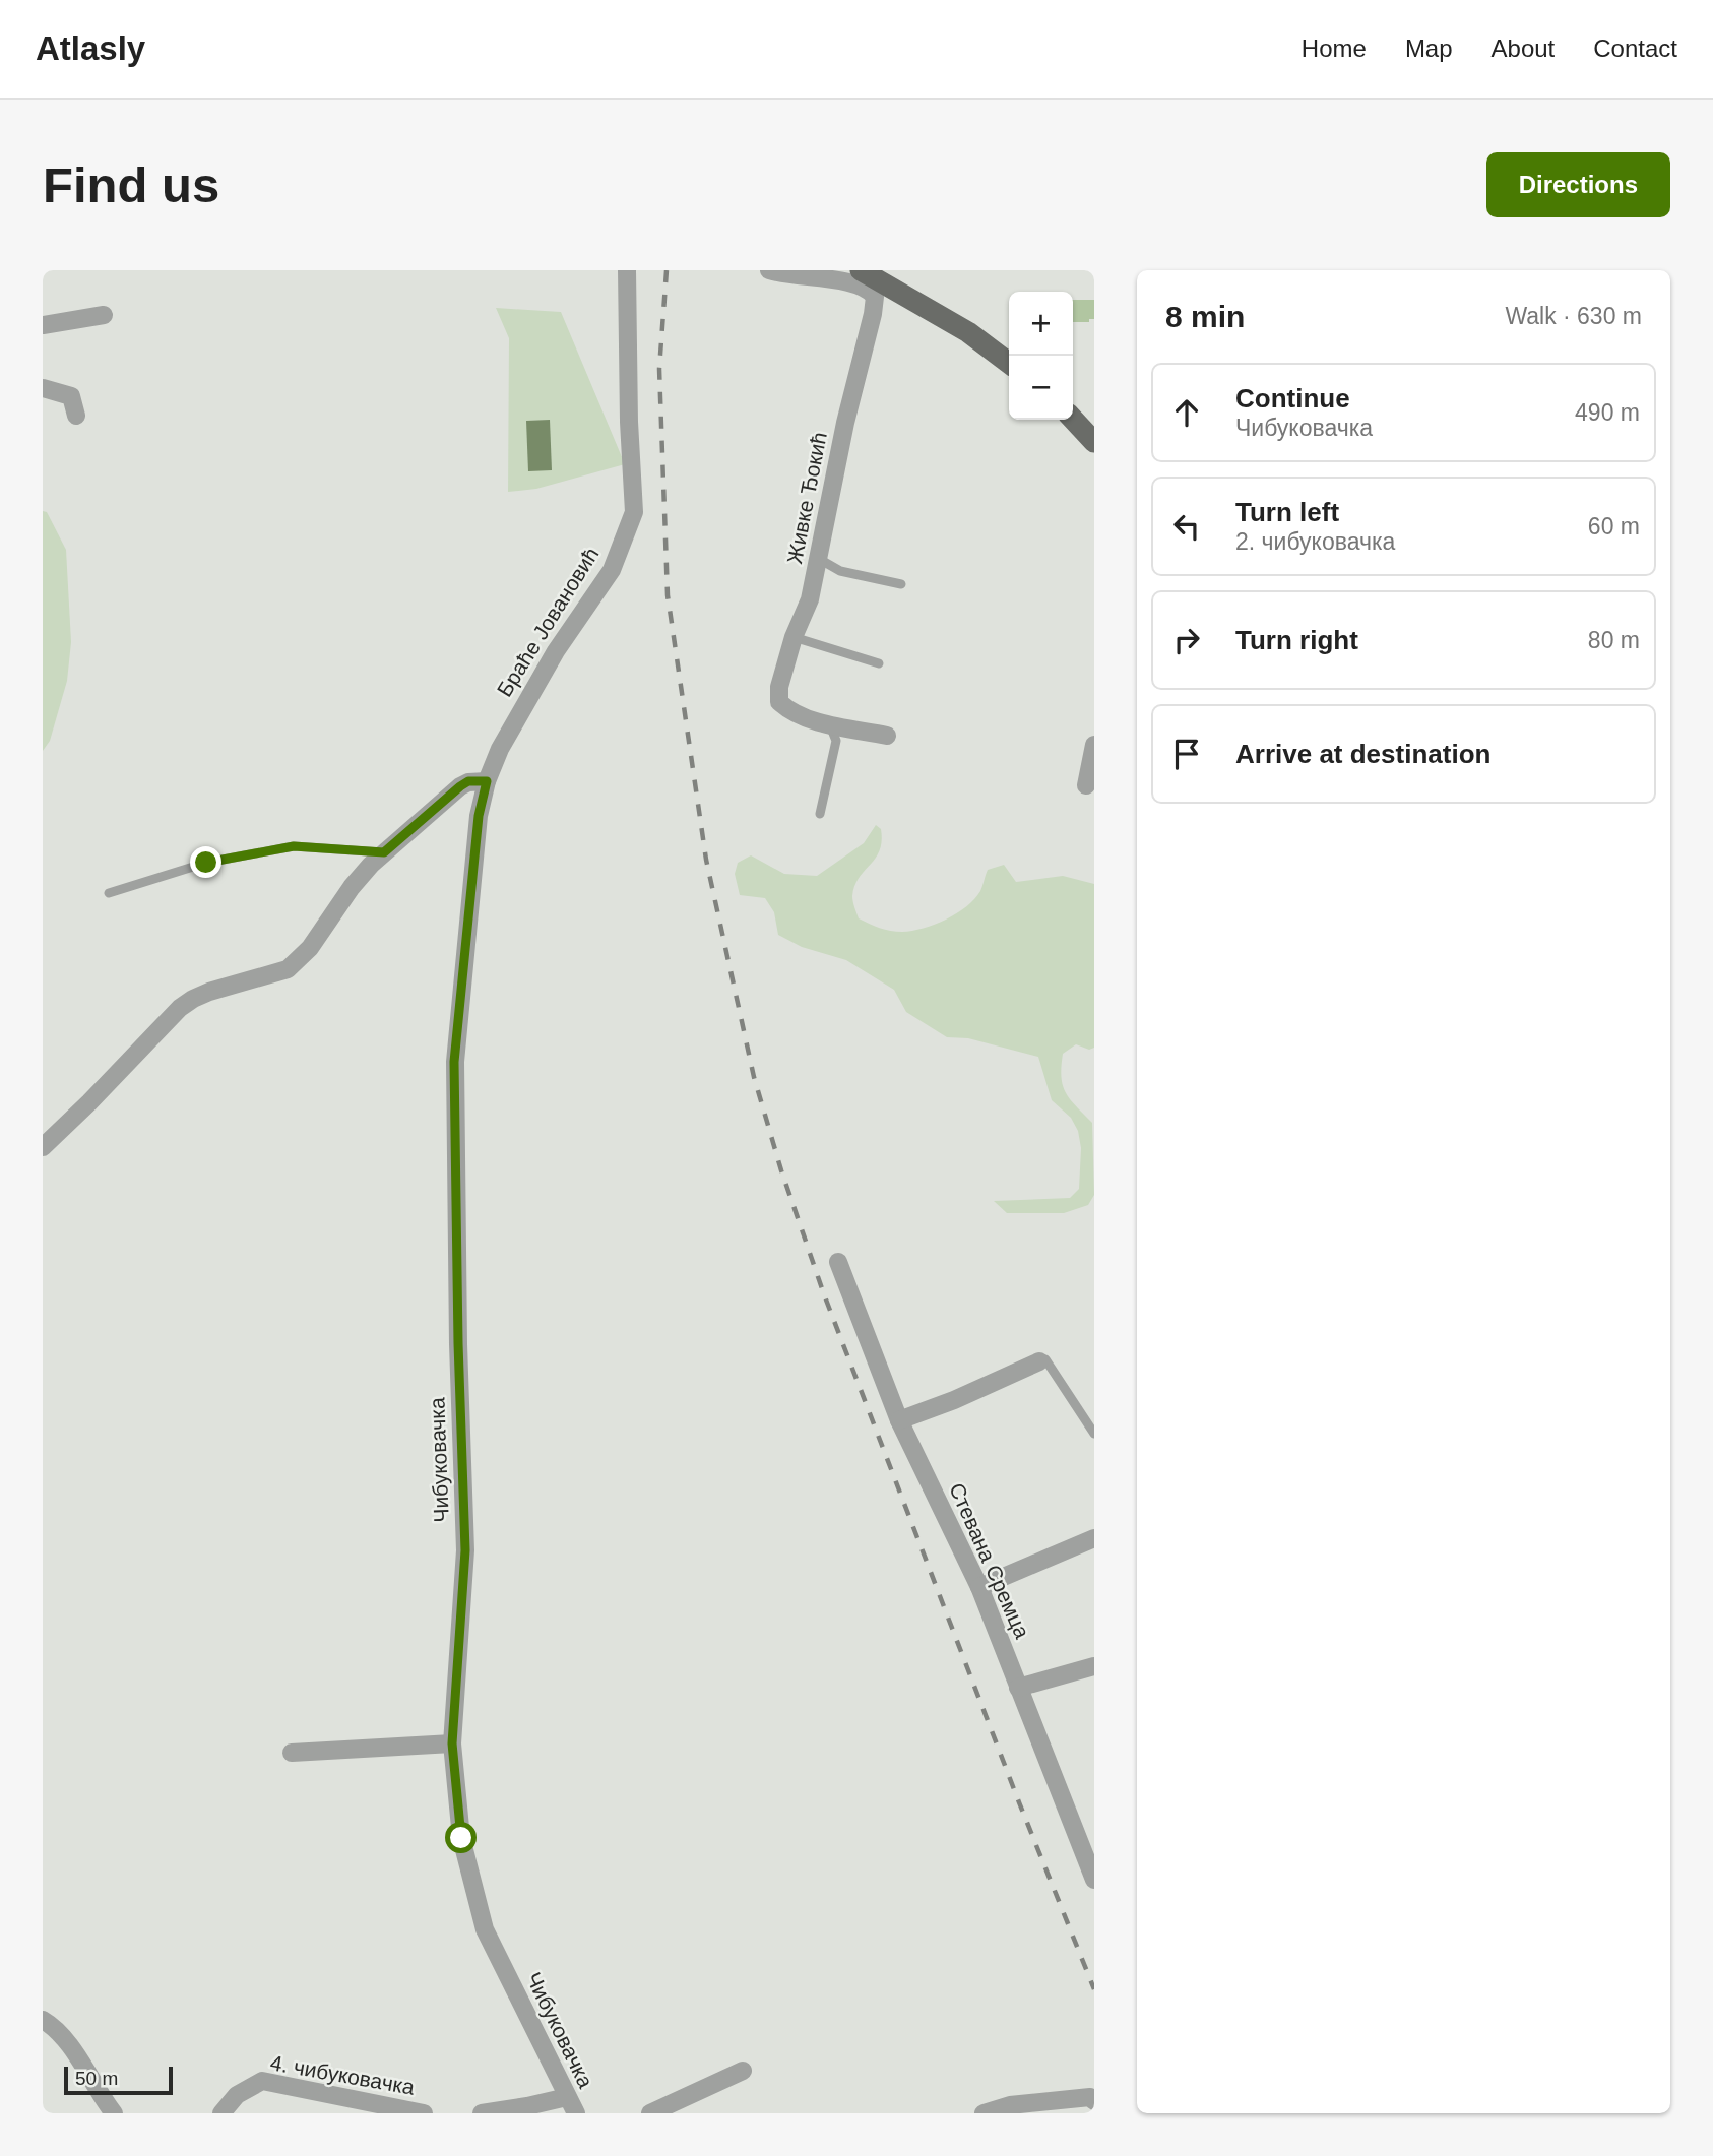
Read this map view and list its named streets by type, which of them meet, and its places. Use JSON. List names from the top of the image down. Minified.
{"streets":{"street":["Живке Ђокић","Браће Јовановић","Чибуковачка","Стевана Сремца","4. чибуковачка"]},"crossings":[["Браће Јовановић","Чибуковачка"]],"scale_bar":"50 m","page":{"header":"Atlasly","nav":["Home","Map","About","Contact"],"buttons":"Directions","title":"Find us","heading":["8 min","Walk · 630 m"],"map_buttons":["+","−"],"list":[["Continue","Чибуковачка","490 m"],["Turn left","2. чибуковачка","60 m"],["Turn right","80 m"],"Arrive at destination"],"scale":"50 m"}}
